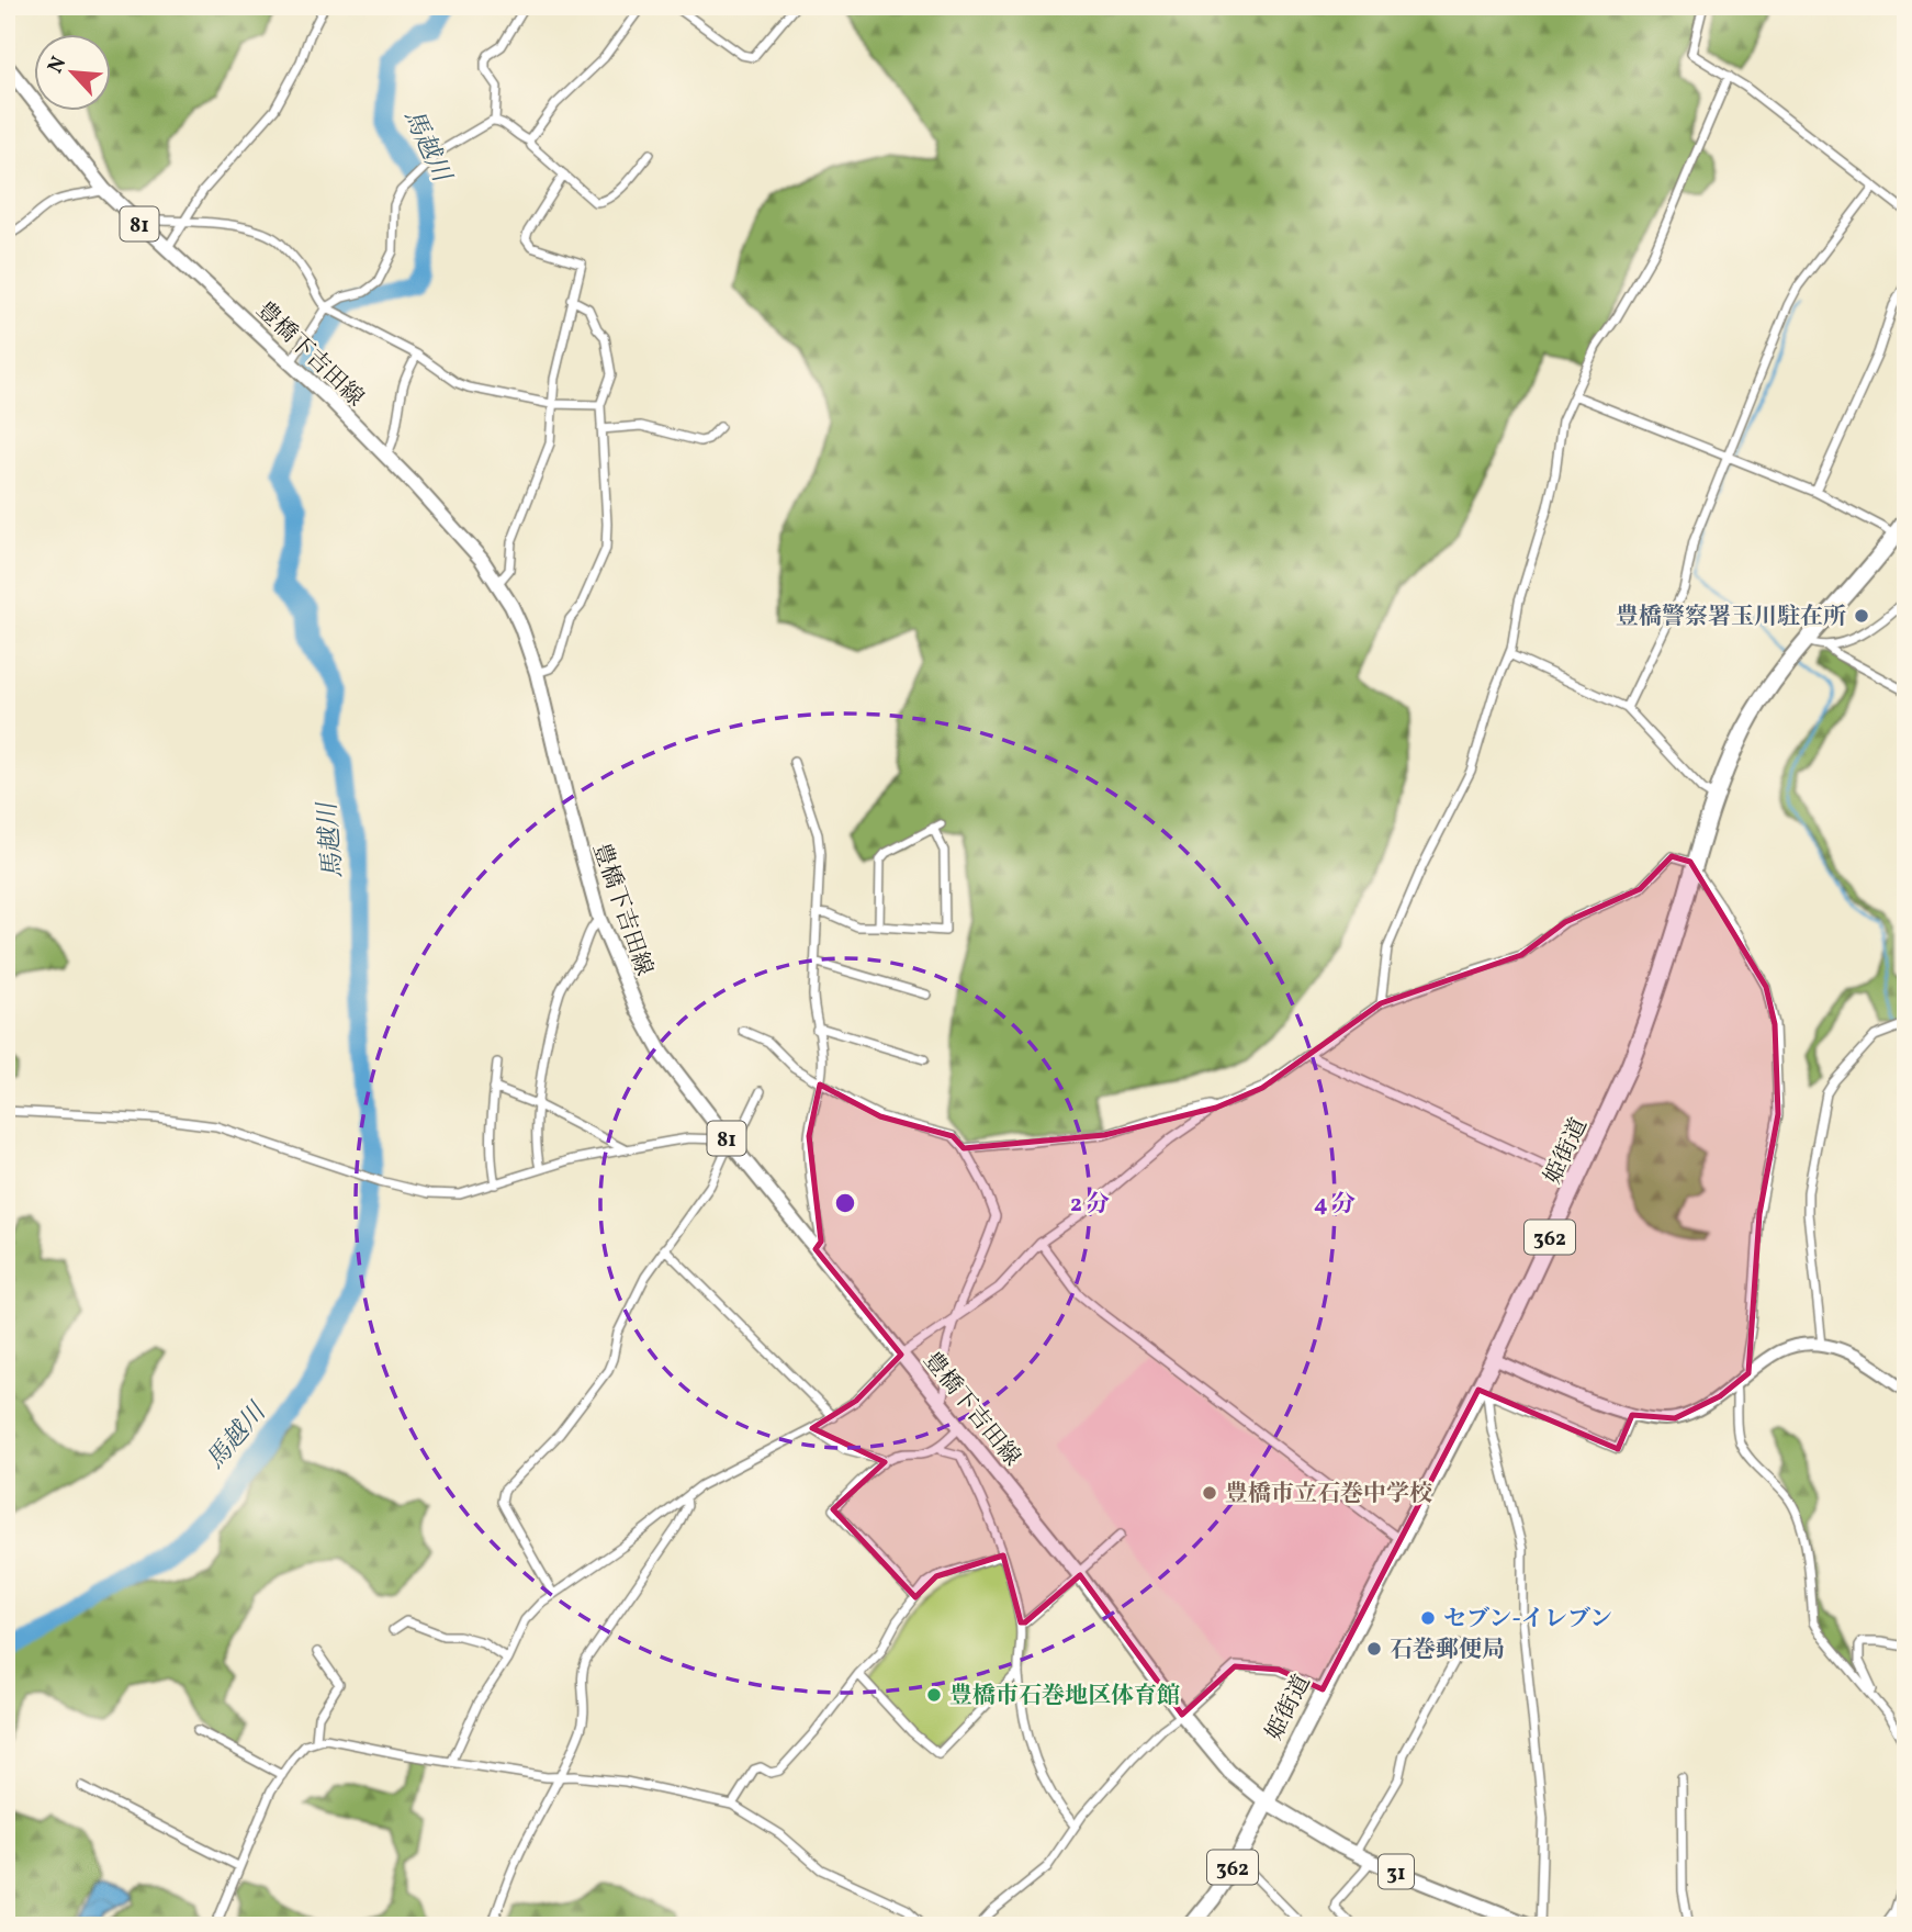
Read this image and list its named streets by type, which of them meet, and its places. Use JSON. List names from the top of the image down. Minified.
{"streets":{"highway":["姫街道","362"],"main road":["81","豊橋下吉田線","31"]},"crossings":[["豊橋下吉田線","姫街道"],["豊橋下吉田線","31"],["姫街道","31"]],"water":["馬越川"],"places":["豊橋警察署玉川駐在所","豊橋市立石巻中学校","セブン-イレブン","石巻郵便局","豊橋市石巻地区体育館"],"north":"top left","rings":["2 分","4 分"]}
